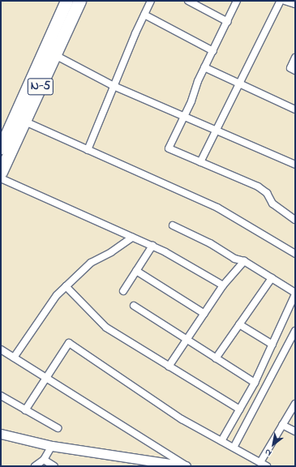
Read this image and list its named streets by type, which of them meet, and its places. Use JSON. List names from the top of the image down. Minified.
{"streets":{"highway":["N-5"]},"north":"bottom left"}
